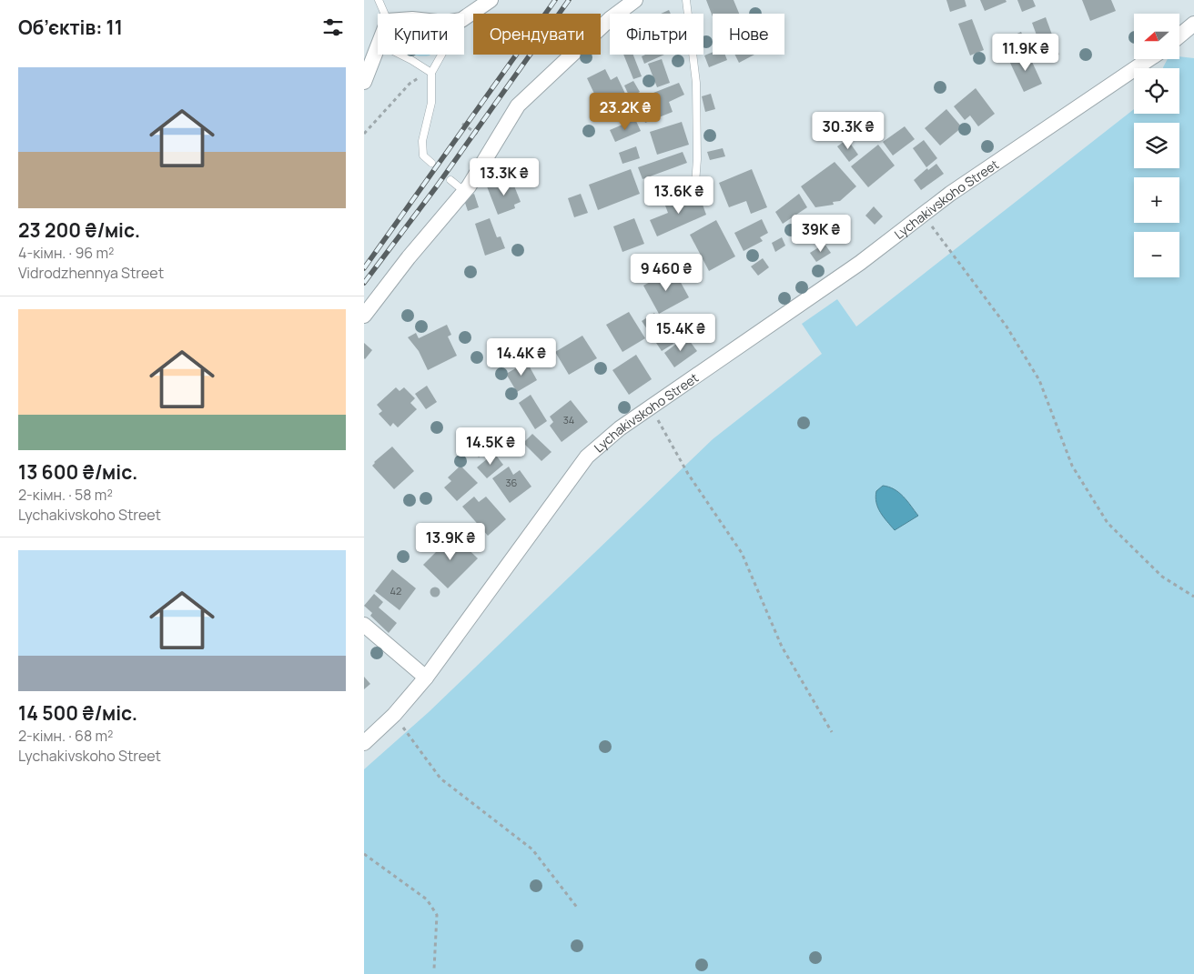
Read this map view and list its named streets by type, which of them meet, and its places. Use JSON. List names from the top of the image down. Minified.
{"streets":{"street":["Lychakivskoho Street"]},"house_numbers":["34","36","42"],"north":"left","page":{"heading":"Об’єктів: 11","map_buttons":["+","−"],"chip":["Купити","Орендувати","Фільтри","Нове"],"price":["11.9K ₴","23.2K ₴","30.3K ₴","13.3K ₴","13.6K ₴","39K ₴","9 460 ₴","15.4K ₴","14.4K ₴","14.5K ₴","13.9K ₴"],"list":[{"name":"23 200 ₴/міс.","note":"4-кімн. · 96 m² · Vidrodzhennya Street"},{"name":"13 600 ₴/міс.","note":"2-кімн. · 58 m² · Lychakivskoho Street"},{"name":"14 500 ₴/міс.","note":"2-кімн. · 68 m² · Lychakivskoho Street"}]}}
